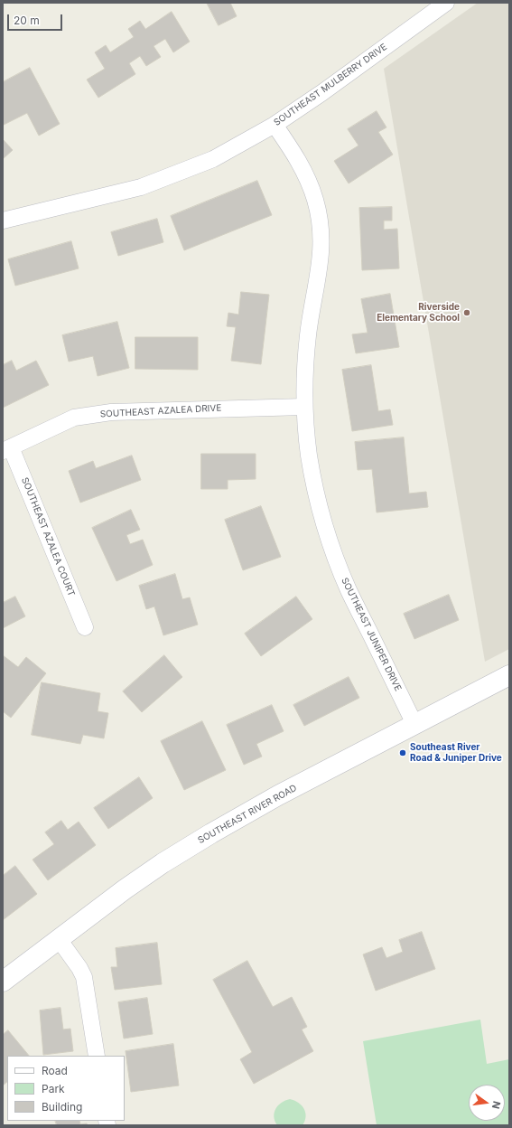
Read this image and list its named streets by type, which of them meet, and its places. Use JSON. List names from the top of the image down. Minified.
{"streets":{"street":["SOUTHEAST MULBERRY DRIVE","SOUTHEAST AZALEA DRIVE","SOUTHEAST AZALEA COURT","SOUTHEAST JUNIPER DRIVE","SOUTHEAST RIVER ROAD"]},"crossings":[["SOUTHEAST MULBERRY DRIVE","SOUTHEAST JUNIPER DRIVE"],["SOUTHEAST AZALEA DRIVE","SOUTHEAST AZALEA COURT"],["SOUTHEAST AZALEA DRIVE","SOUTHEAST JUNIPER DRIVE"],["SOUTHEAST JUNIPER DRIVE","SOUTHEAST RIVER ROAD"]],"places":["Riverside Elementary School","Southeast River Road & Juniper Drive"],"legend":["Road","Park","Building"],"scale_bar":"20 m","north":"right"}
